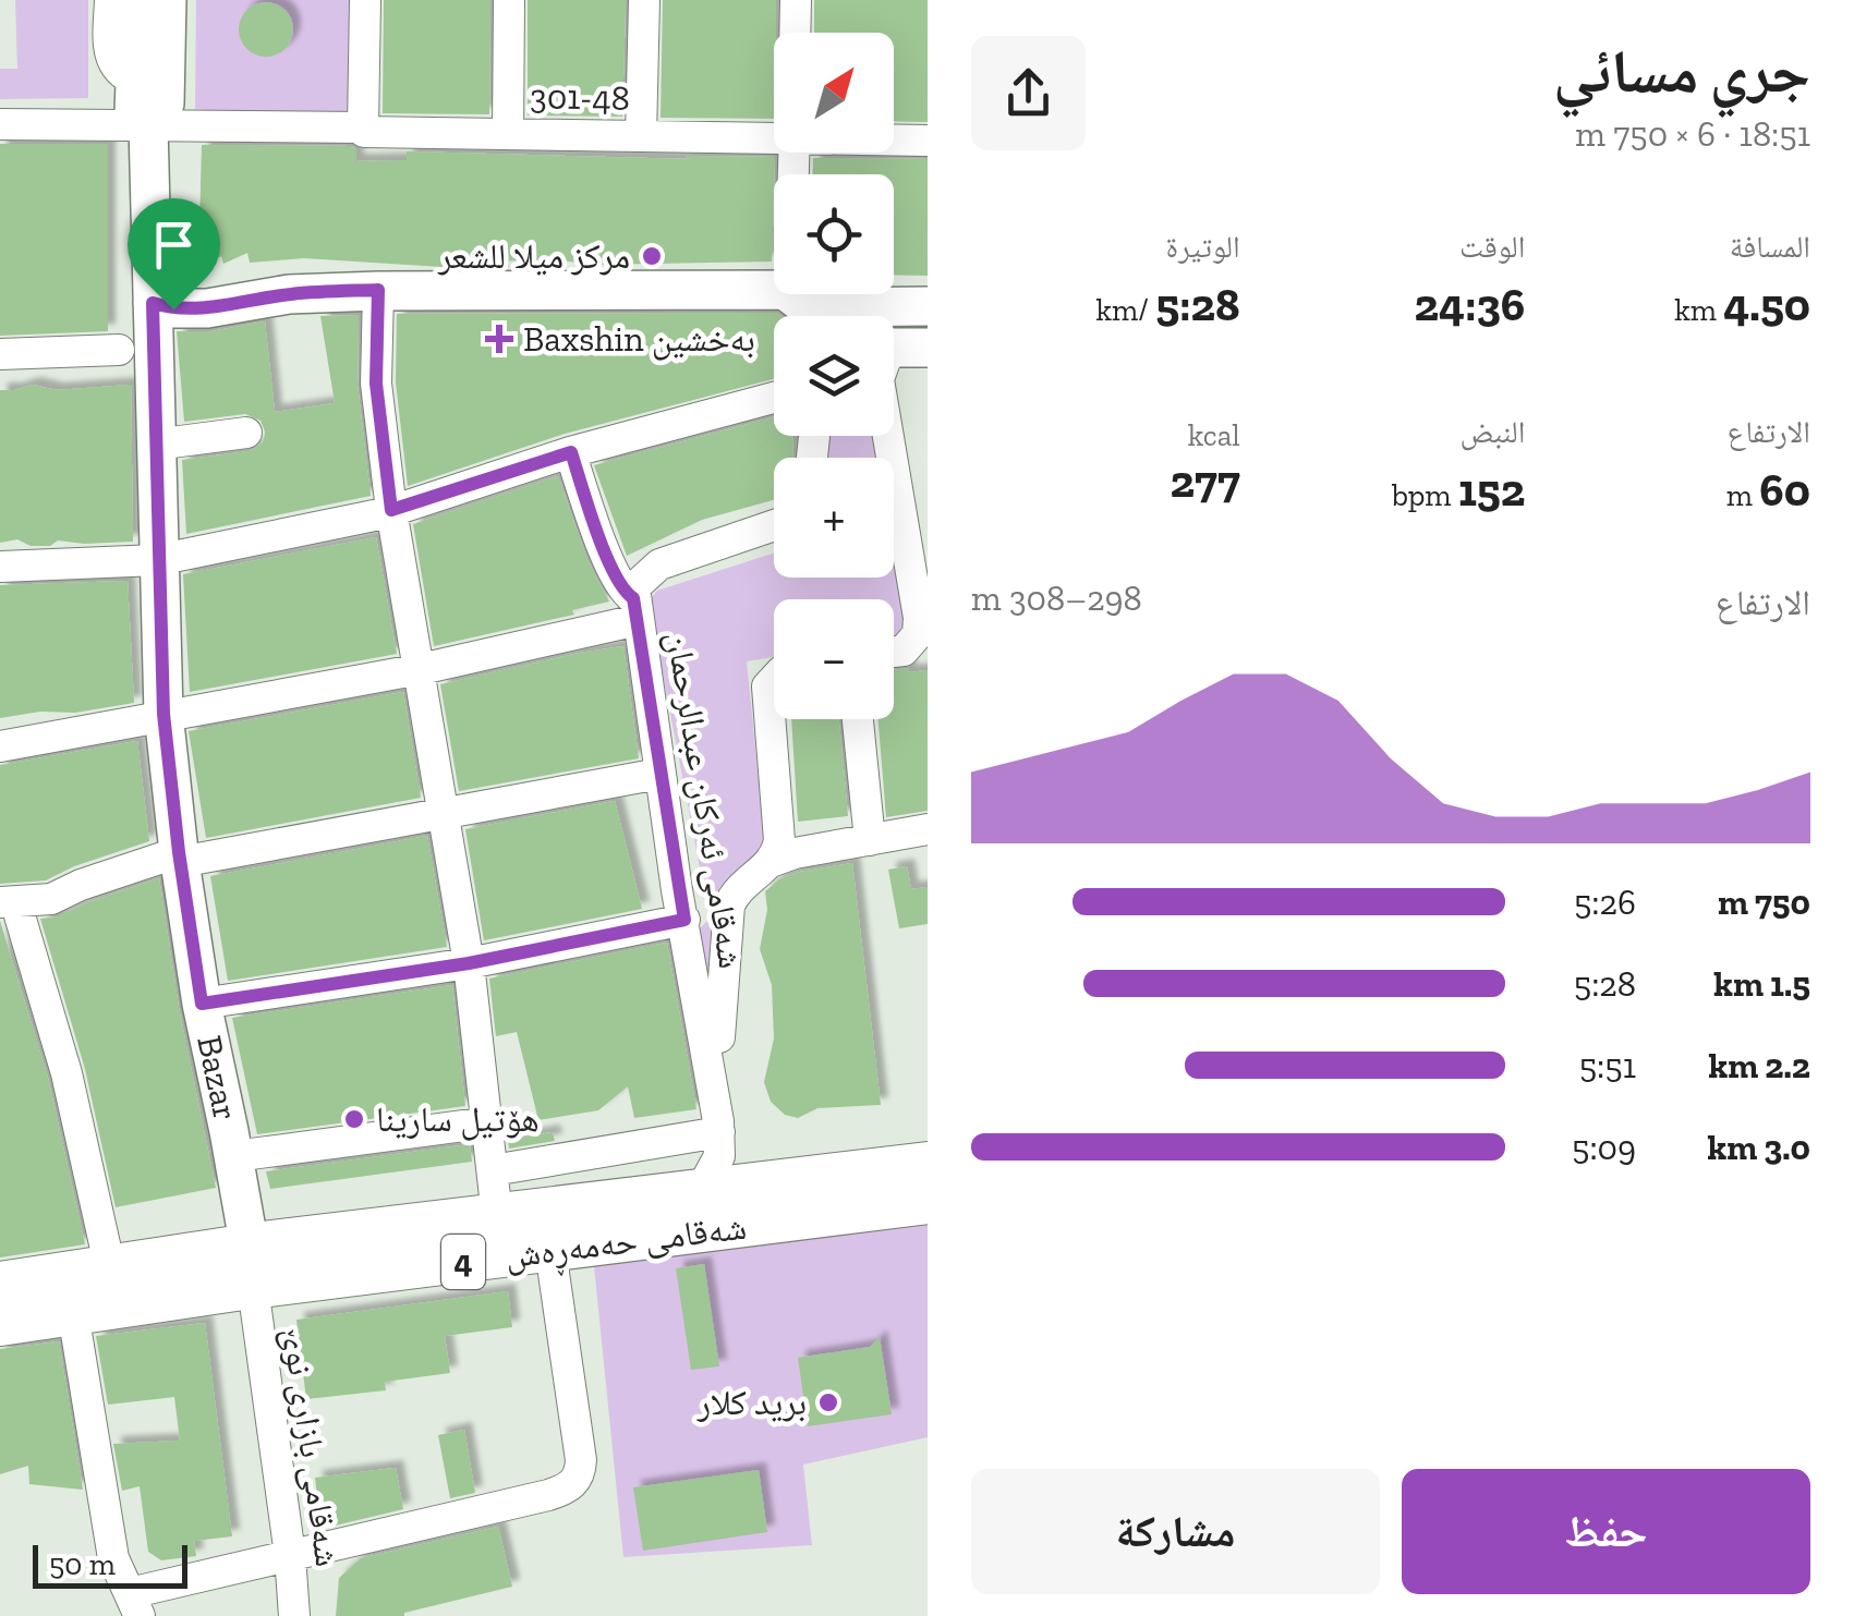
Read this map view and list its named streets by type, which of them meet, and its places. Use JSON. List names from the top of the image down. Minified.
{"streets":{"highway":["شەقامی حەمەڕەش","4"],"main road":["Bazar"],"street":["301-48","شەقامی ئەرکان عبدالرحمان","شەقامی بازاری نوێ"]},"crossings":[["301-48","Bazar"],["شەقامی ئەرکان عبدالرحمان","شەقامی حەمەڕەش"],["Bazar","شەقامی حەمەڕەش"],["Bazar","شەقامی بازاری نوێ"],["شەقامی حەمەڕەش","شەقامی بازاری نوێ"]],"places":{"other":["مركز ميلا للشعر","هۆتیل سارینا","بريد كلار"],"health":["Baxshin بەخشین"]},"scale_bar":"50 m","north":"top right","page":{"heading":["جري مسائي","18:51 · 6 × 750 m"],"map_buttons":["+","−"],"stats":[["المسافة","4.50 km"],["الوقت","24:36"],["الوتيرة","5:28 /km"],["الارتفاع","60 m"],["النبض","152 bpm"],["kcal","277"]],"chart":["الارتفاع","298–308 m"],"list":[{"name":"750 m","note":"5:26"},{"name":"1.5 km","note":"5:28"},{"name":"2.2 km","note":"5:51"},{"name":"3.0 km","note":"5:09"}],"buttons":["حفظ","مشاركة"],"scale":"50 m"}}
